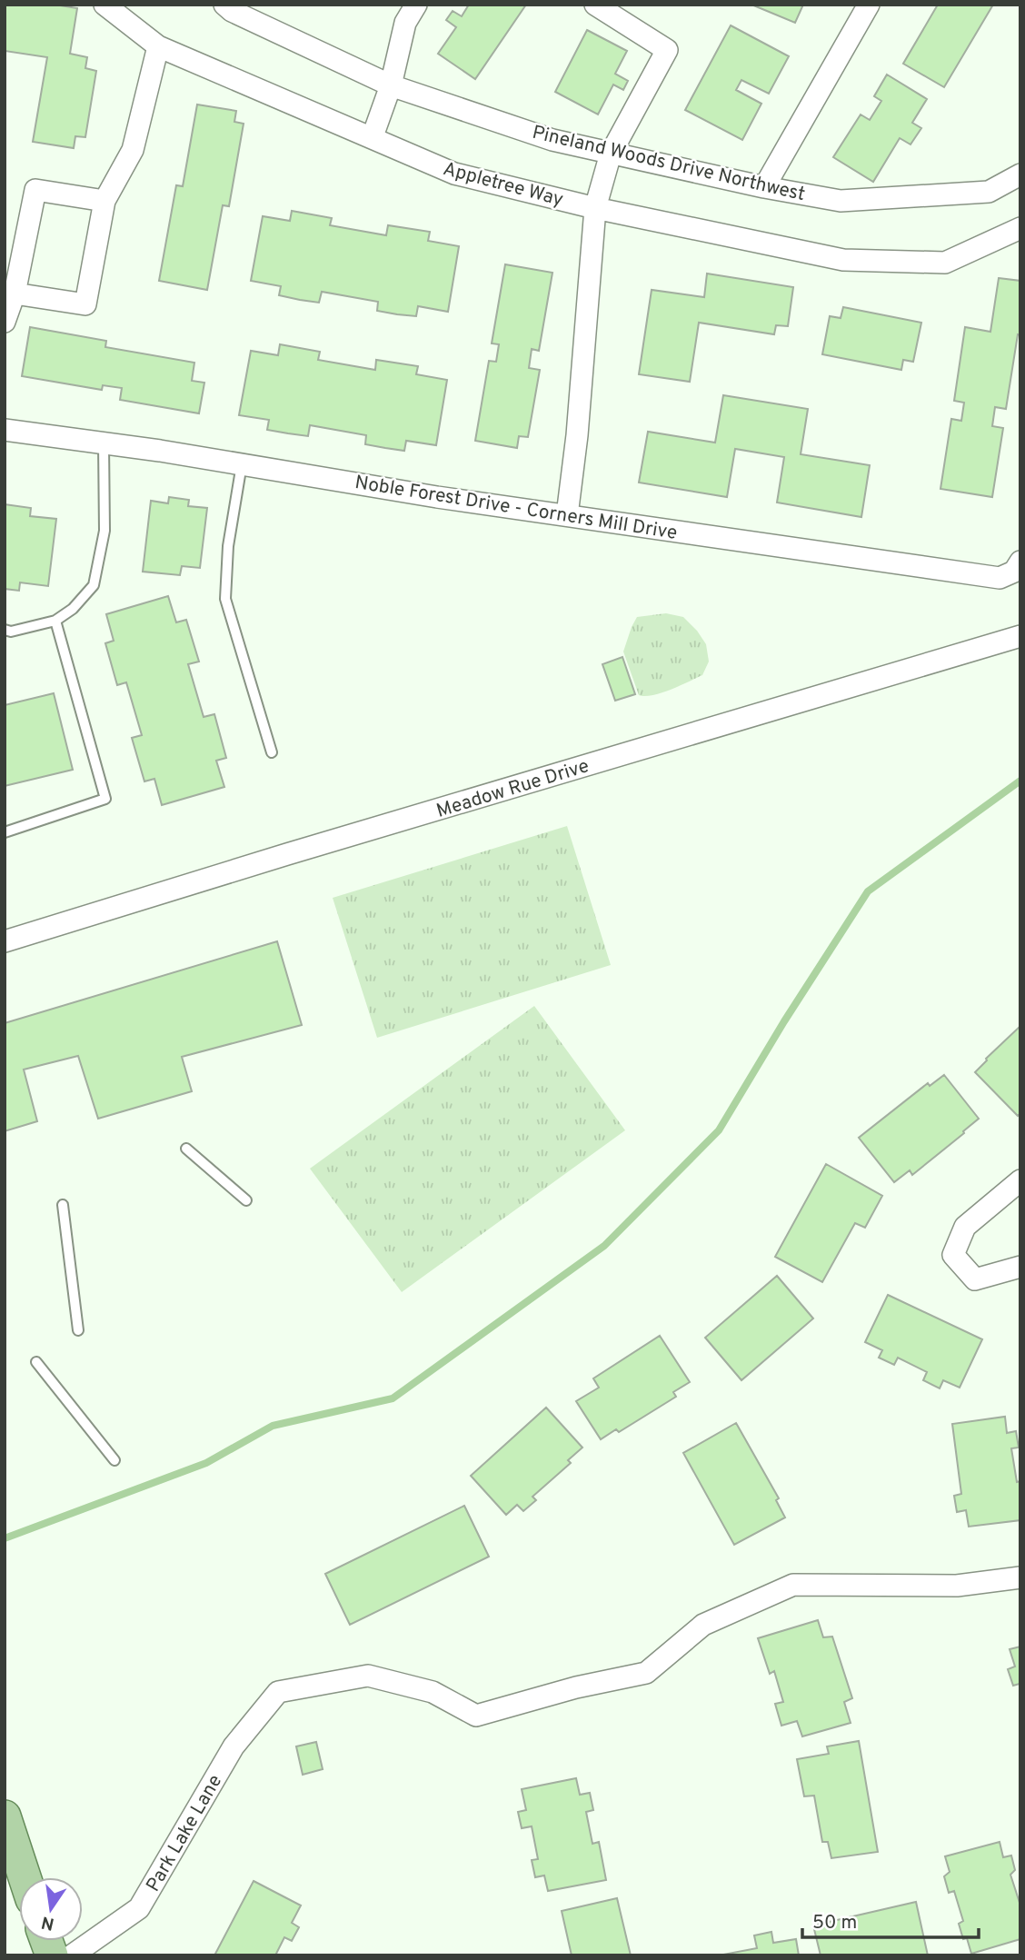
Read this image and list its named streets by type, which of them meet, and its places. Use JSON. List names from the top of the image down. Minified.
{"streets":{"street":["Pineland Woods Drive Northwest","Appletree Way","Noble Forest Drive - Corners Mill Drive","Meadow Rue Drive","Park Lake Lane"]},"scale_bar":"50 m","north":"bottom"}
